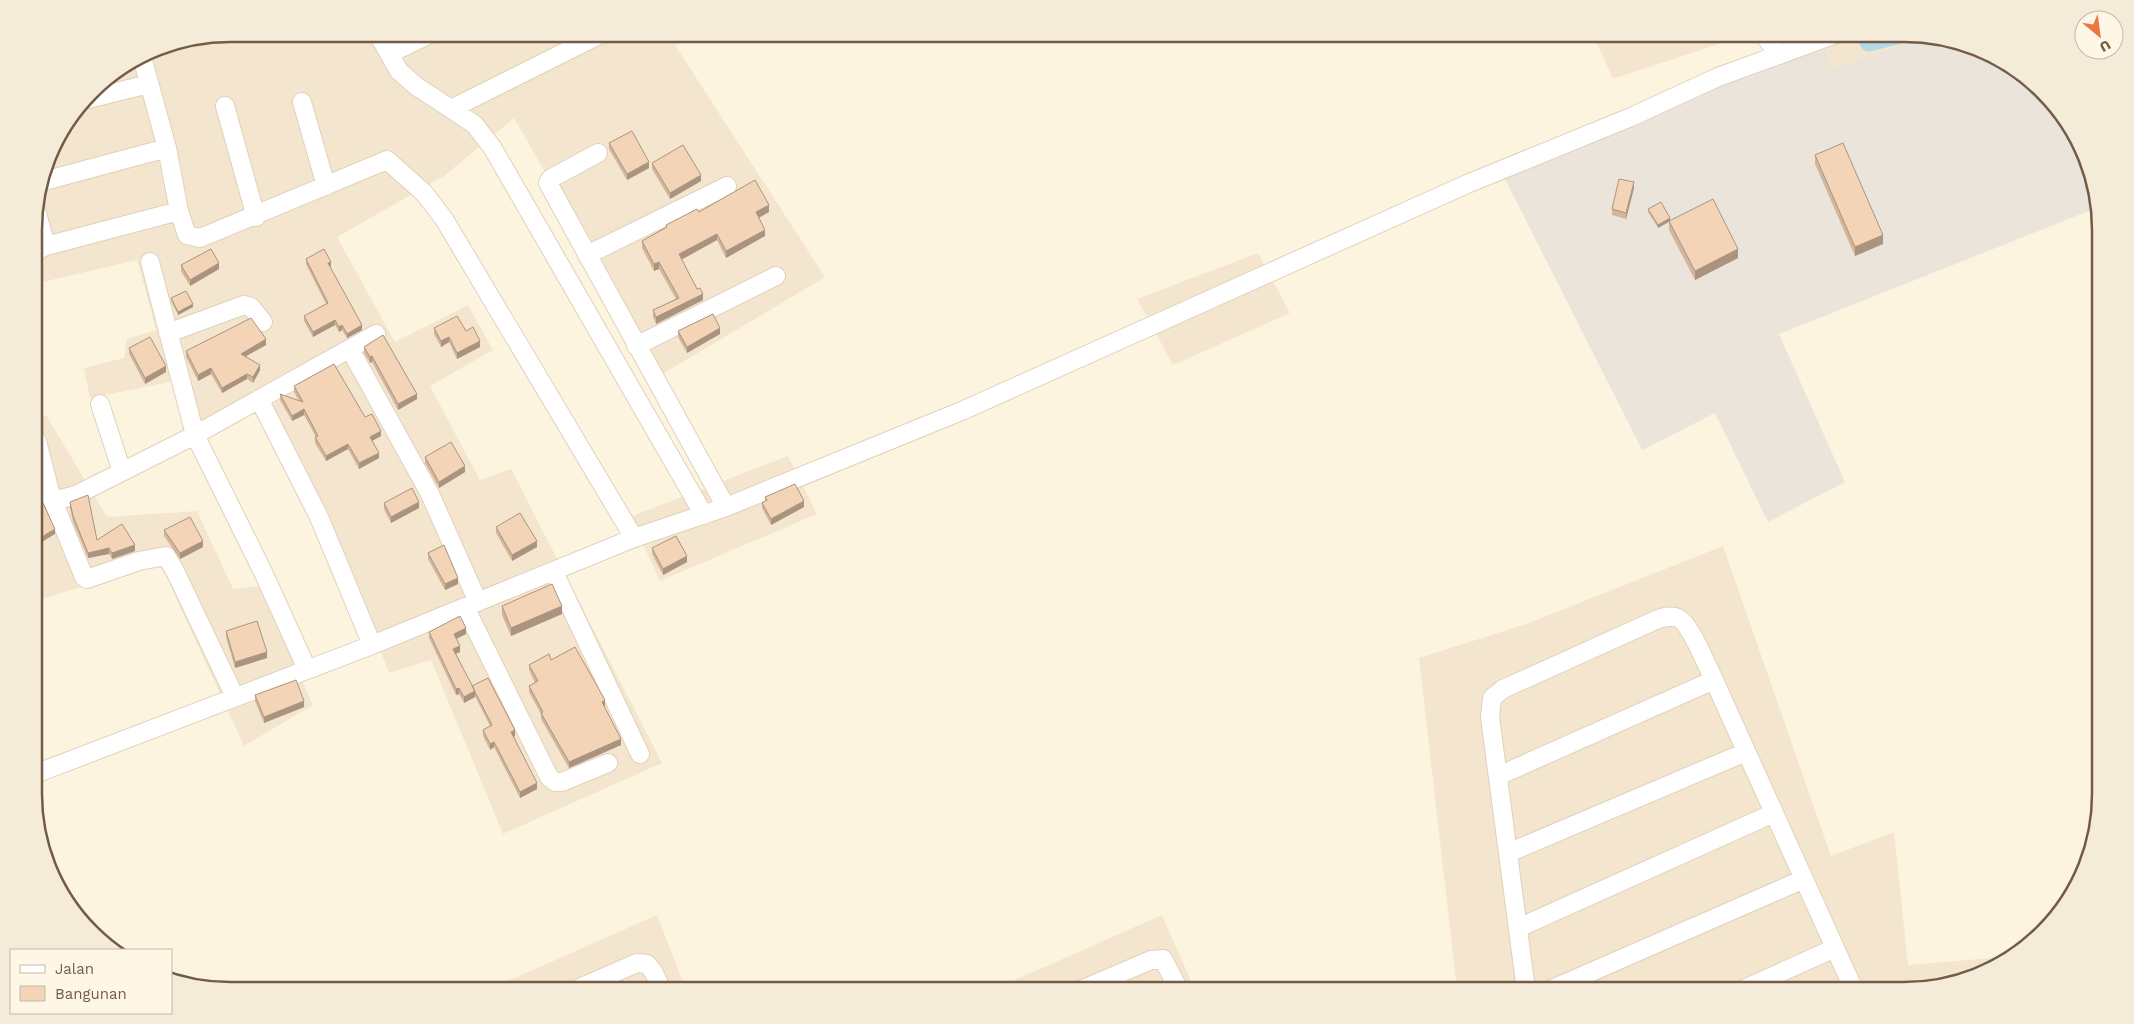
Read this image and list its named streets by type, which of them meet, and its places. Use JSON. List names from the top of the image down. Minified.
{"legend":["Jalan","Bangunan"],"north":"bottom right"}
